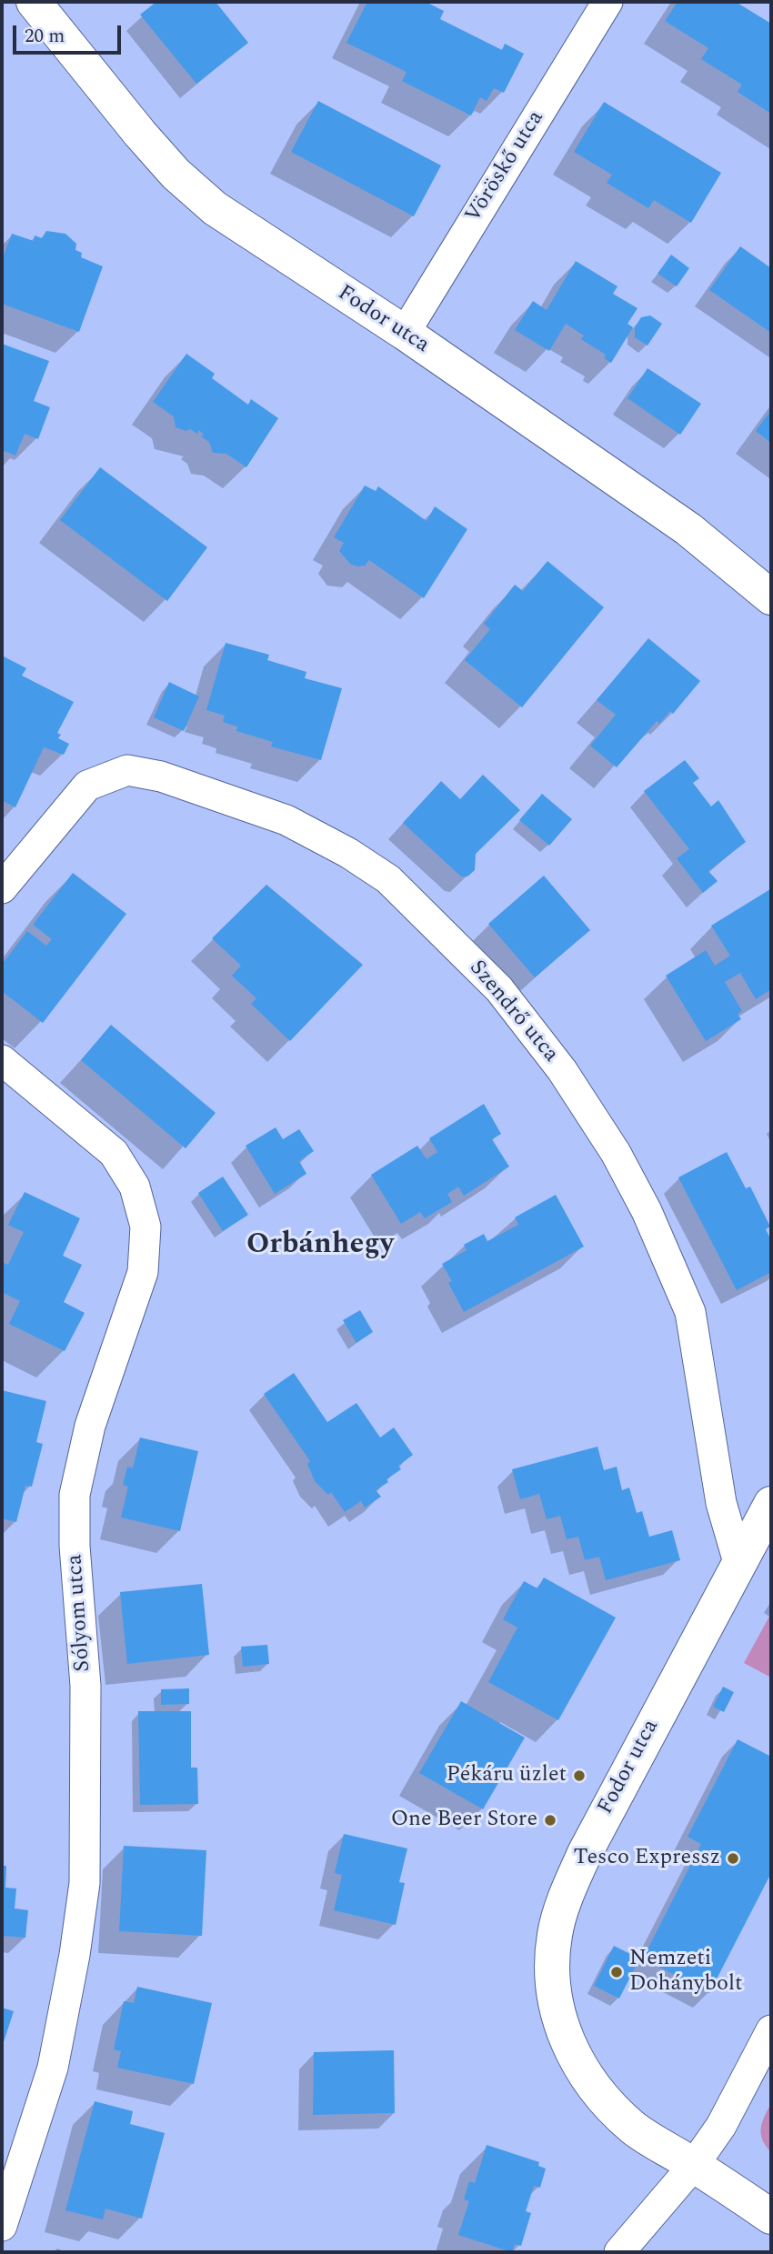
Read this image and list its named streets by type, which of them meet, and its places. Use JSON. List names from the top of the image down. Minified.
{"streets":{"street":["Vöröskő utca","Fodor utca","Szendrő utca","Sólyom utca"]},"crossings":[["Vöröskő utca","Fodor utca"],["Fodor utca","Szendrő utca"]],"districts":["Orbánhegy"],"places":["Pékáru üzlet","One Beer Store","Tesco Expressz","Nemzeti Dohánybolt"],"scale_bar":"20 m"}
